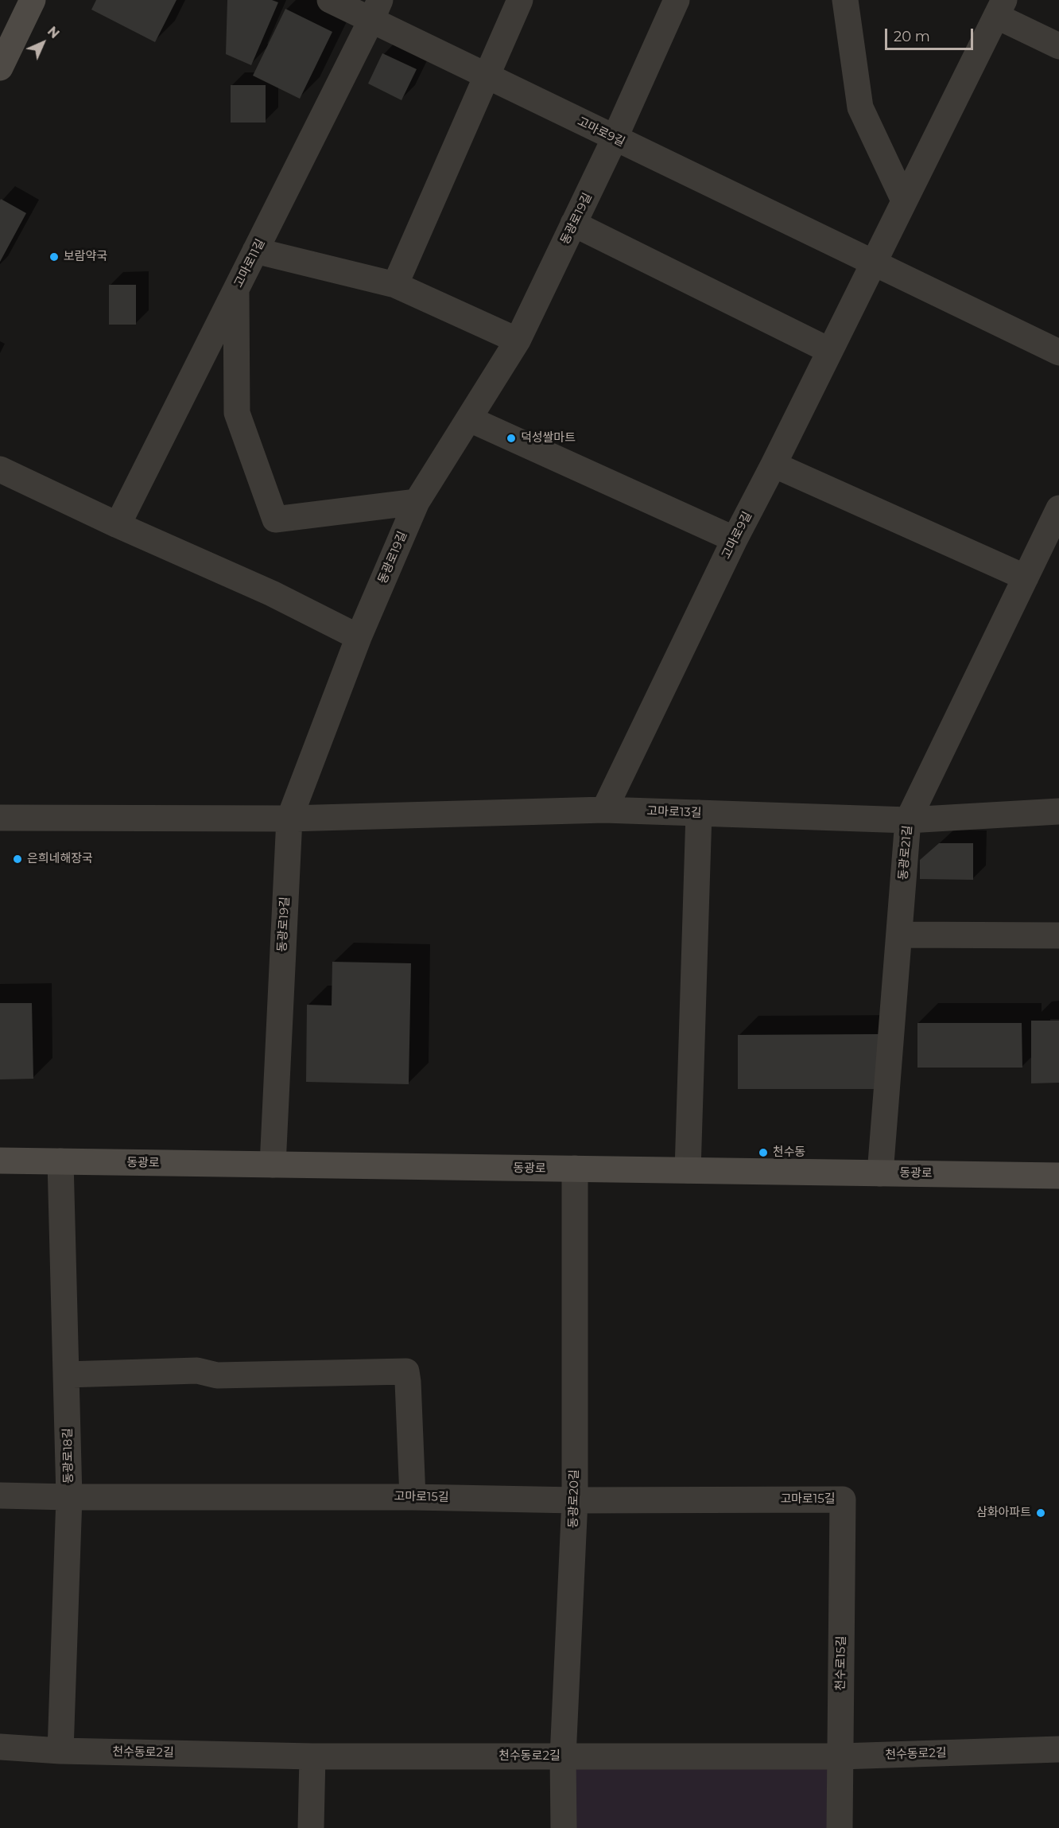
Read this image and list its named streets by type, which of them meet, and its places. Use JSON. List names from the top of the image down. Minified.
{"streets":{"main road":["동광로"],"street":["고마로9길","동광로19길","고마로11길","고마로13길","동광로21길","동광로18길","고마로15길","동광로20길","천수로15길","천수동로2길"]},"crossings":[["고마로9길","동광로19길"],["고마로9길","고마로11길"],["고마로9길","고마로13길"],["동광로19길","고마로13길"],["동광로19길","동광로"],["고마로13길","동광로21길"],["동광로21길","동광로"],["동광로","동광로18길"],["동광로","동광로20길"],["동광로18길","고마로15길"],["동광로18길","천수동로2길"],["고마로15길","동광로20길"],["고마로15길","천수로15길"],["동광로20길","천수동로2길"],["천수로15길","천수동로2길"]],"places":["보람약국","덕성쌀마트","은희네해장국","천수동","삼화아파트"],"scale_bar":"20 m","north":"top right"}
